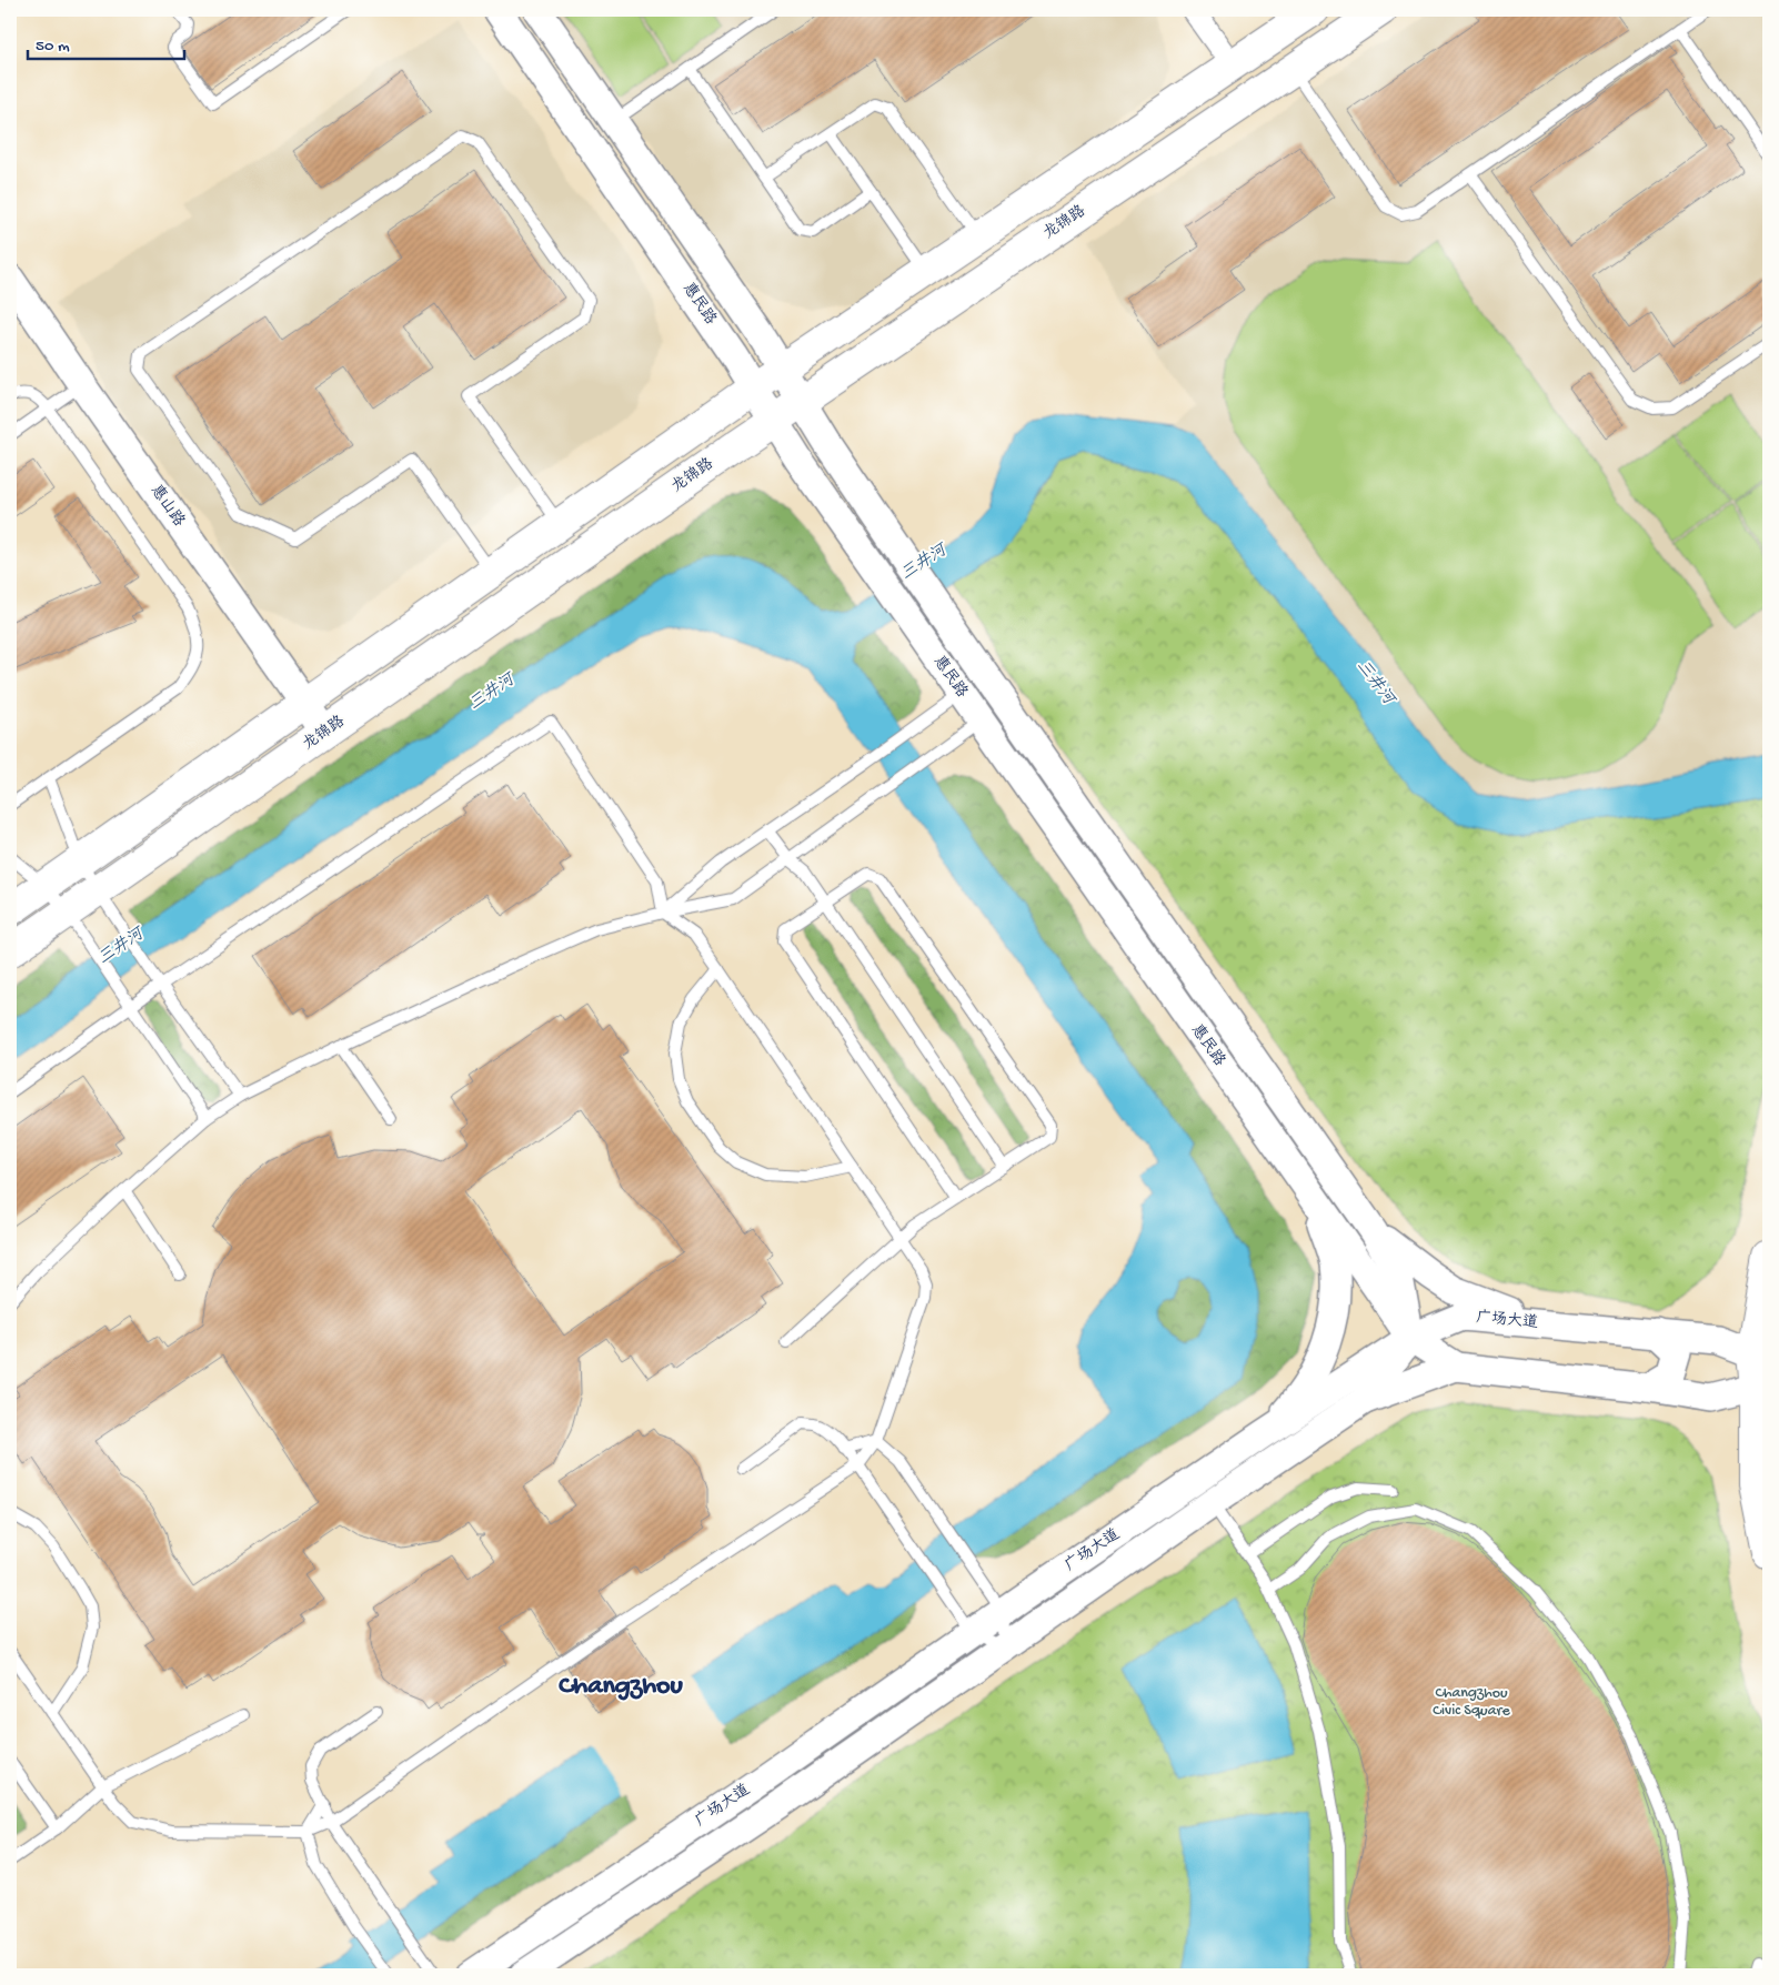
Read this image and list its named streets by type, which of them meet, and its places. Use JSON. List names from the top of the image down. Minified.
{"streets":{"main road":["龙锦路"],"street":["惠民路","惠山路","广场大道"]},"crossings":[["龙锦路","惠民路"],["龙锦路","惠山路"],["惠民路","广场大道"]],"districts":["Changzhou"],"water":["三井河"],"parks":["Changzhou Civic Square"],"scale_bar":"50 m"}
